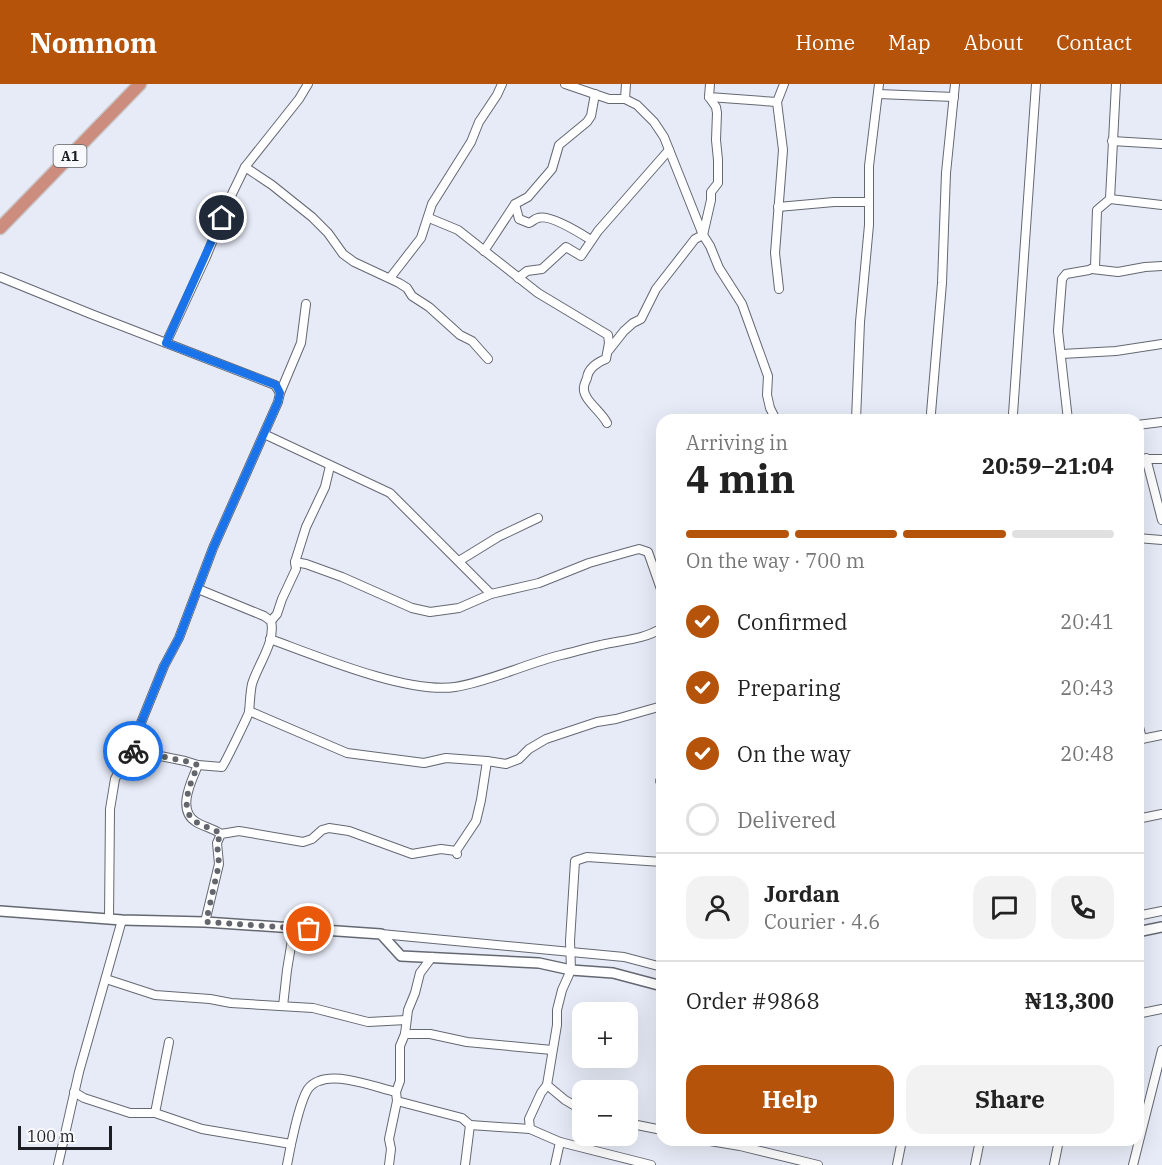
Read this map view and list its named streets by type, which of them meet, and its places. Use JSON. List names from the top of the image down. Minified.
{"streets":{"highway":["A1"]},"scale_bar":"100 m","page":{"header":"Nomnom","nav":["Home","Map","About","Contact"],"heading":["4 min","Arriving in","20:59–21:04"],"panel":["Jordan","Courier · 4.6","Order #9868","₦13,300"],"bar":"On the way · 700 m","list":[["Confirmed","20:41"],["Preparing","20:43"],["On the way","20:48"],"Delivered"],"map_buttons":["+","−"],"buttons":["Help","Share"],"scale":"100 m"}}
